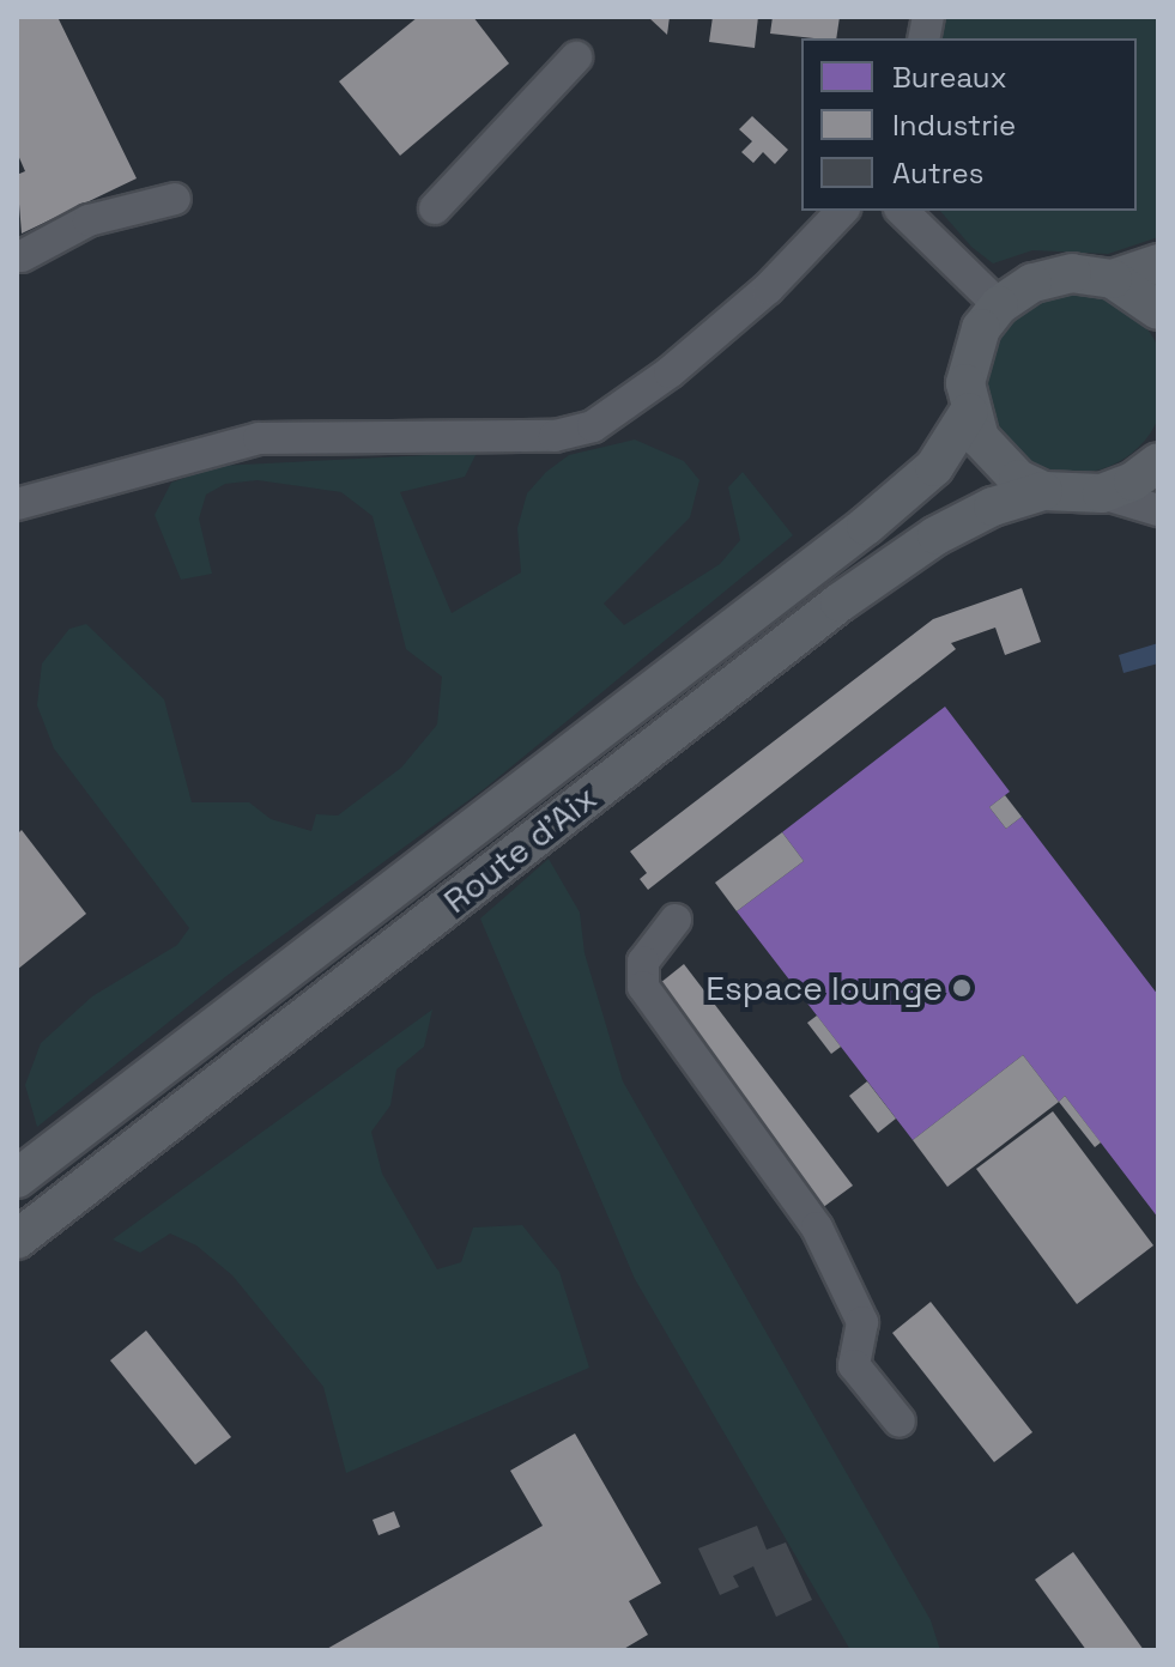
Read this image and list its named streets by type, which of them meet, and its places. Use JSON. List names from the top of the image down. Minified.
{"streets":{"main road":["Route d'Aix"]},"places":["Espace lounge"],"legend":["Bureaux","Industrie","Autres"]}
